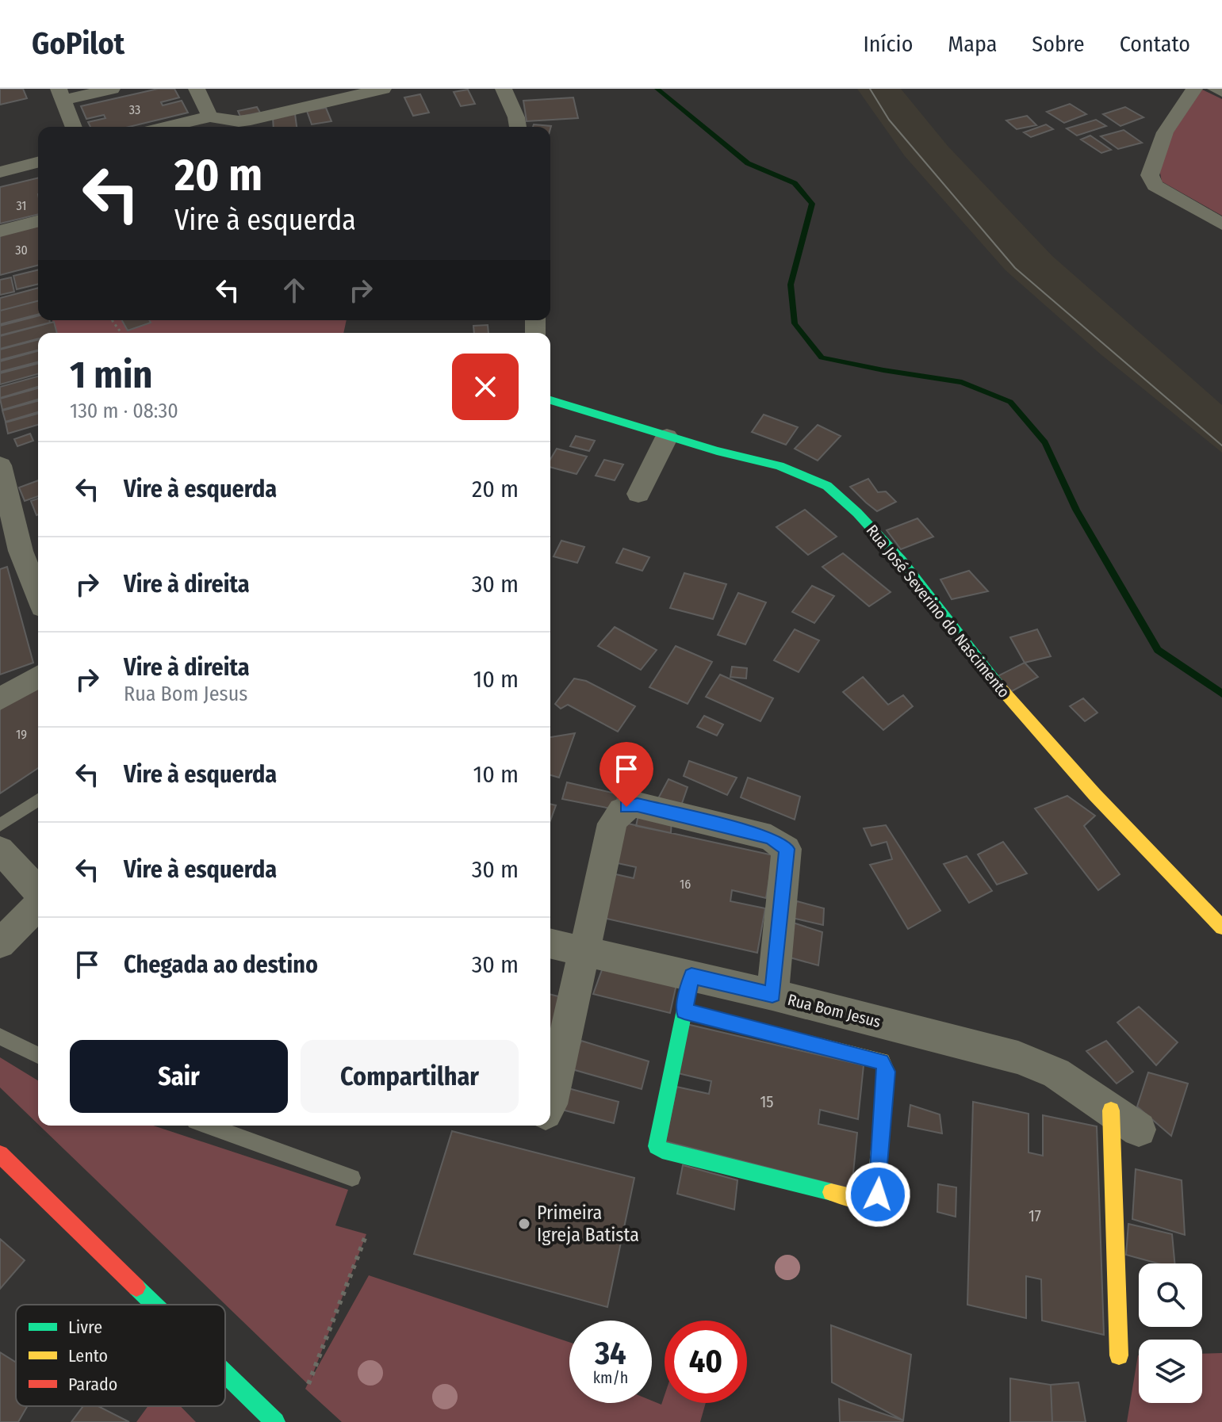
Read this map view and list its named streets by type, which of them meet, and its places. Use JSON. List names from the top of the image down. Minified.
{"streets":{"street":["Rua José Severino do Nascimento","Rua Bom Jesus"]},"places":["Primeira Igreja Batista"],"house_numbers":["33","31","30","19","16","15","17"],"legend":["Livre","Lento","Parado"],"page":{"header":"GoPilot","nav":["Início","Mapa","Sobre","Contato"],"turn":["20 m","Vire à esquerda"],"heading":["1 min","130 m · 08:30"],"list":[{"name":"Vire à esquerda","value":"20 m"},{"name":"Vire à direita","value":"30 m"},{"name":"Vire à direita","note":"Rua Bom Jesus","value":"10 m"},{"name":"Vire à esquerda","value":"10 m"},{"name":"Vire à esquerda","value":"30 m"},{"name":"Chegada ao destino","value":"30 m"}],"buttons":["Sair","Compartilhar"],"speed":"34 km/h","limit":"40"}}
